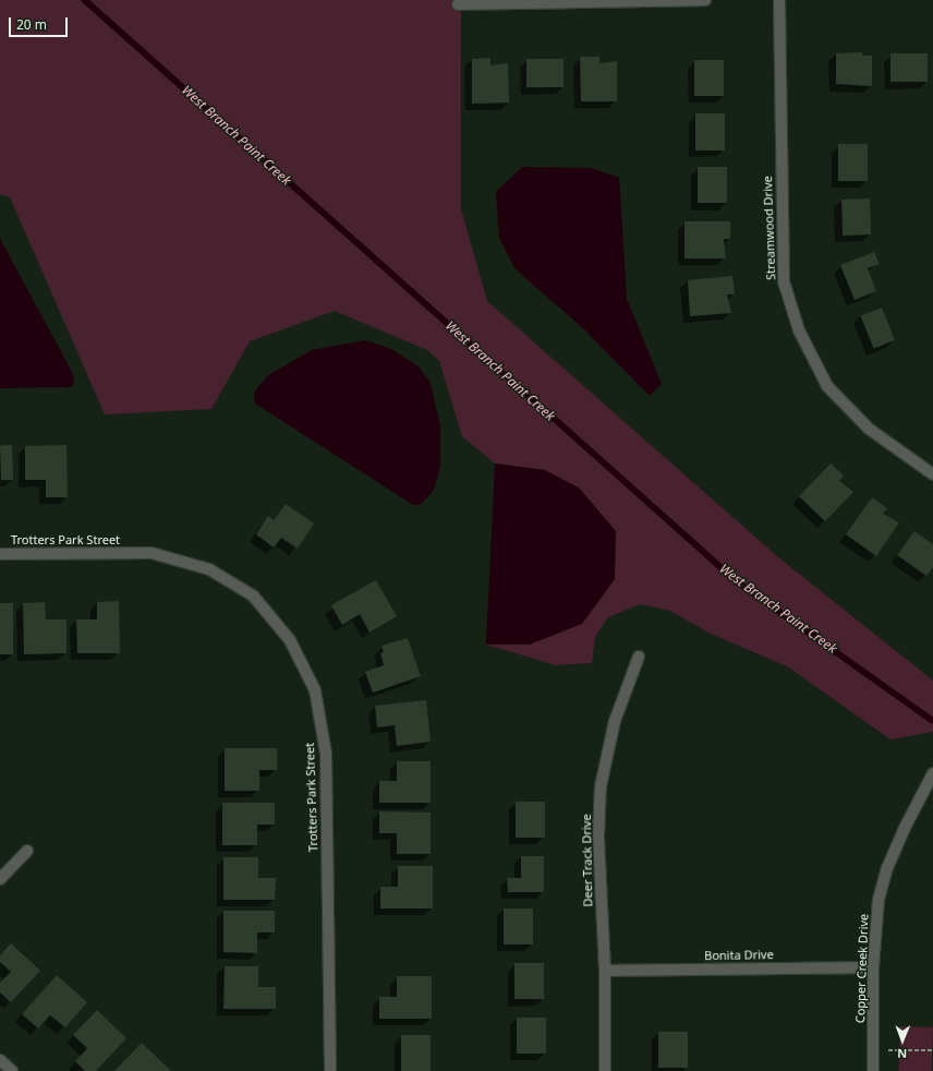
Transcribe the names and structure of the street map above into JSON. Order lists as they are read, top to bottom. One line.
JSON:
{"streets":{"street":["Streamwood Drive","Trotters Park Street","Deer Track Drive","Bonita Drive","Copper Creek Drive"]},"crossings":[["Deer Track Drive","Bonita Drive"],["Bonita Drive","Copper Creek Drive"]],"water":["West Branch Paint Creek"],"scale_bar":"20 m","north":"bottom"}
